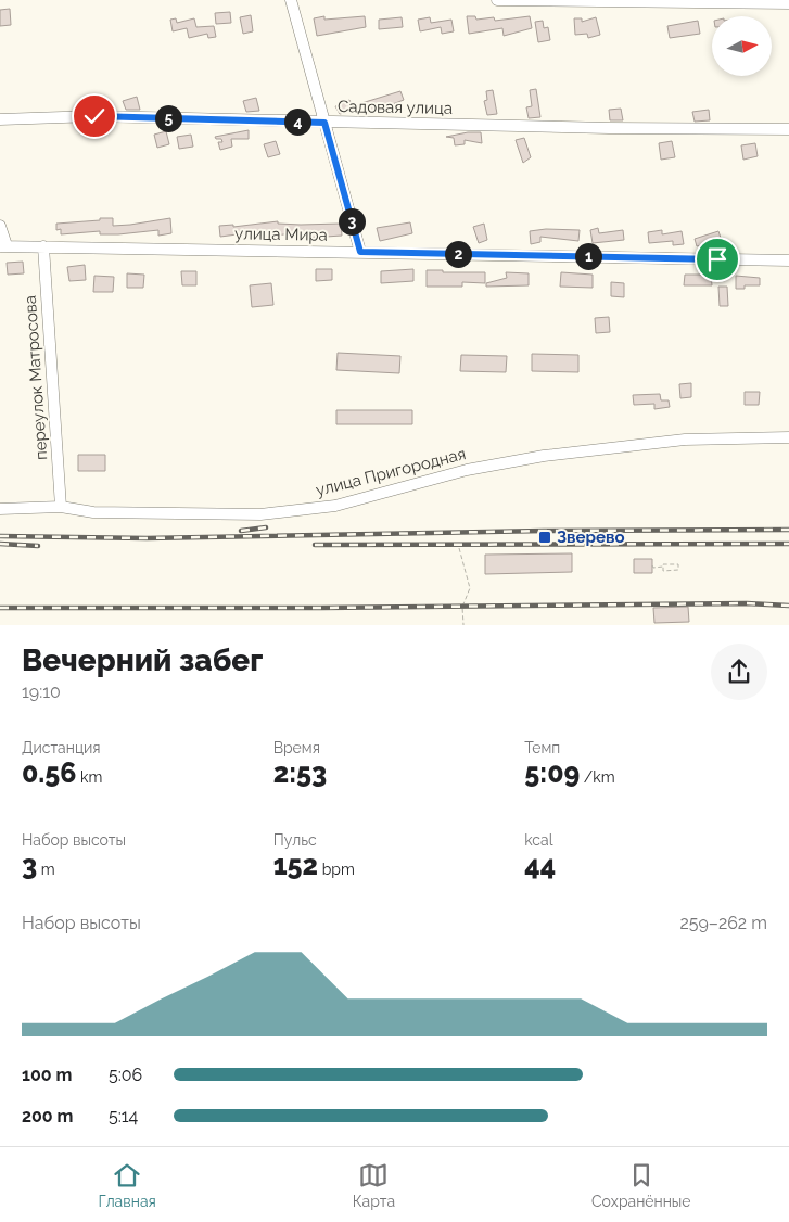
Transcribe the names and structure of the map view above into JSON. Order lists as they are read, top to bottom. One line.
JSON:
{"streets":{"street":["Садовая улица","улица Мира","переулок Матросова","улица Пригородная"]},"crossings":[["улица Мира","переулок Матросова"],["переулок Матросова","улица Пригородная"]],"places":{"transit":["Зверево"]},"north":"right","page":{"pins":["5","4","3","2","1"],"heading":["Вечерний забег","19:10"],"stats":[["Дистанция","0.56 km"],["Время","2:53"],["Темп","5:09 /km"],["Набор высоты","3 m"],["Пульс","152 bpm"],["kcal","44"]],"chart":["Набор высоты","259–262 m"],"list":[{"name":"100 m","note":"5:06"},{"name":"200 m","note":"5:14"}],"tabs":["Главная","Карта","Сохранённые"]}}
